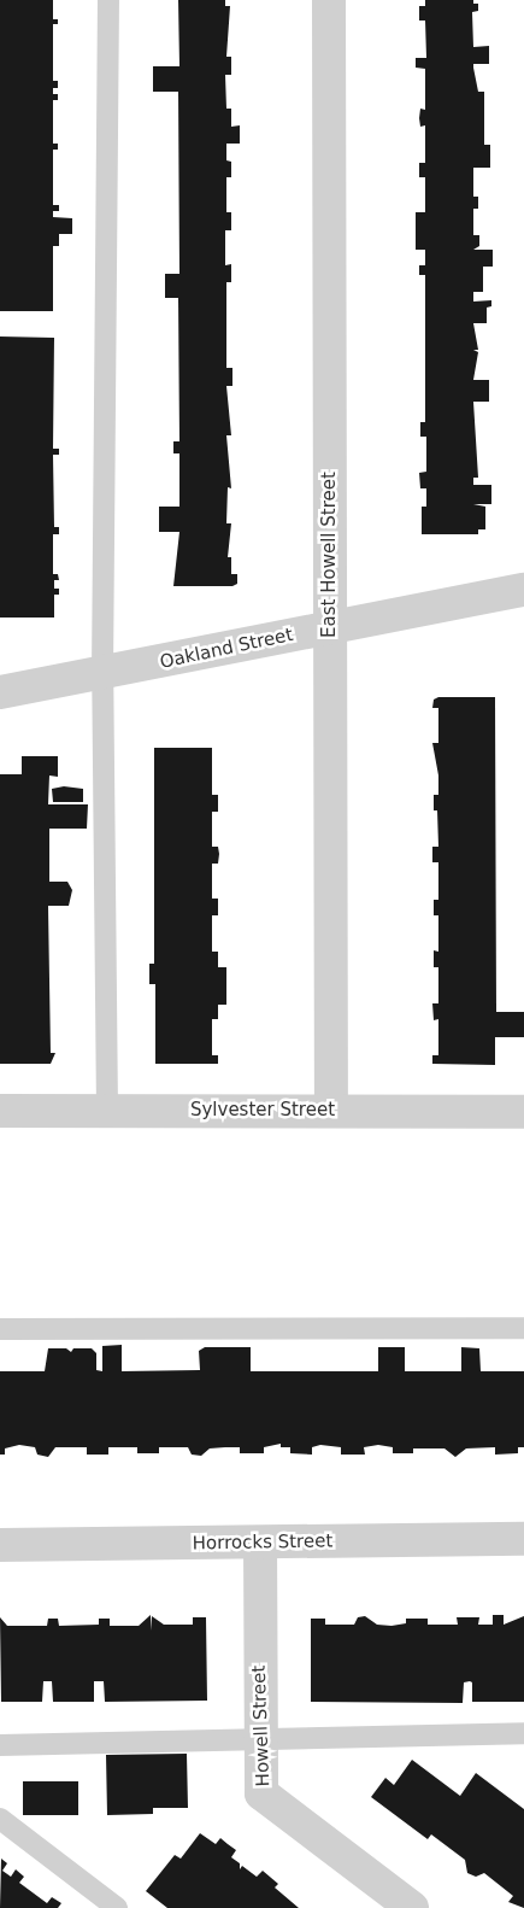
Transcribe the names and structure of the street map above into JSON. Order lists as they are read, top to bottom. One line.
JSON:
{"streets":{"street":["East Howell Street","Oakland Street","Sylvester Street","Horrocks Street","Howell Street"]},"crossings":[["East Howell Street","Oakland Street"],["East Howell Street","Sylvester Street"],["Horrocks Street","Howell Street"]]}
